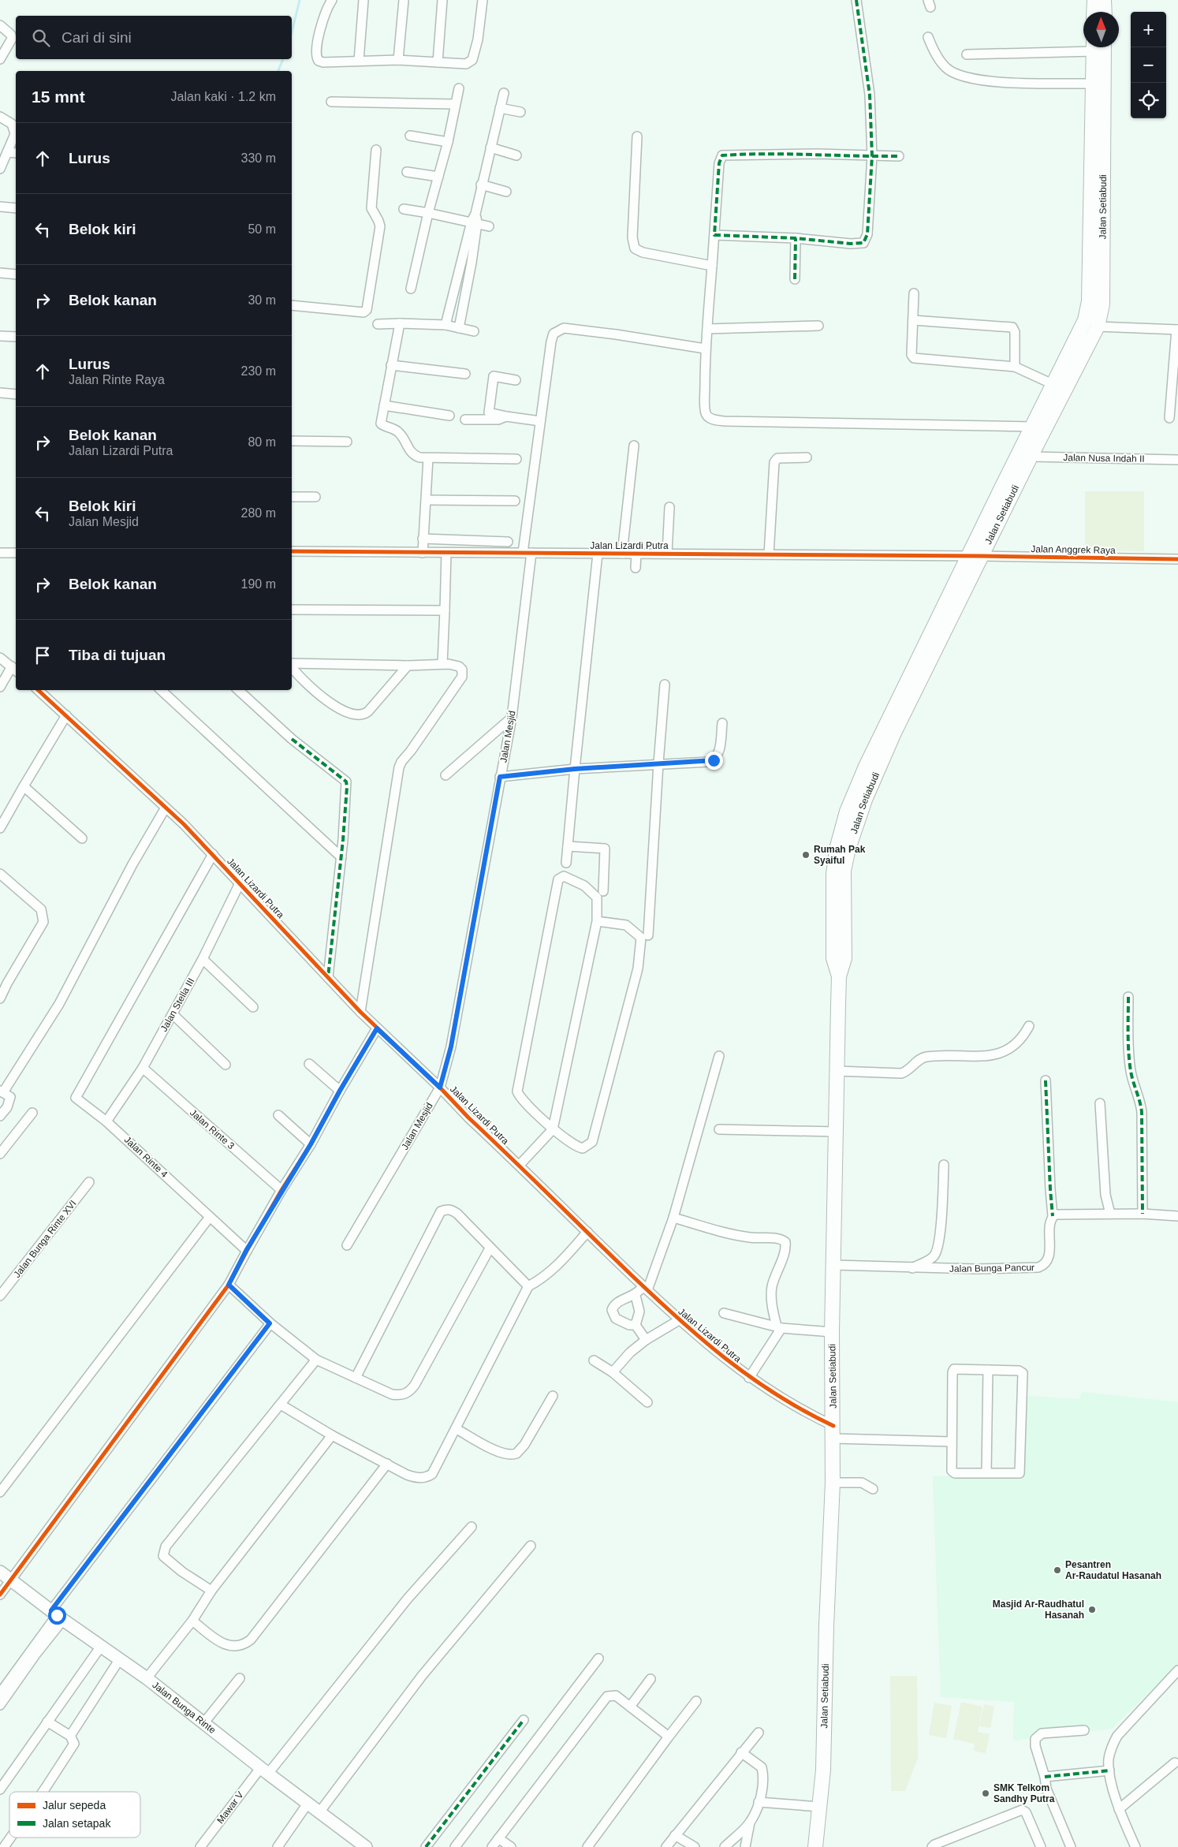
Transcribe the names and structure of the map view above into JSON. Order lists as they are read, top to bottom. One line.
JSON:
{"streets":{"main road":["Jalan Setiabudi"],"street":["Jalan Nusa Indah II","Jalan Lizardi Putra","Jalan Anggrek Raya","Jalan Mesjid","Jalan Stella III","Jalan Rinte 3","Jalan Rinte 4","Jalan Bunga Rinte XVI","Jalan Bunga Pancur","Jalan Bunga Rinte","Mawar V"]},"crossings":[["Jalan Setiabudi","Jalan Nusa Indah II"],["Jalan Setiabudi","Jalan Lizardi Putra"],["Jalan Setiabudi","Jalan Anggrek Raya"],["Jalan Setiabudi","Jalan Bunga Pancur"],["Jalan Lizardi Putra","Jalan Anggrek Raya"],["Jalan Lizardi Putra","Jalan Mesjid"],["Jalan Lizardi Putra","Jalan Stella III"],["Jalan Lizardi Putra","Jalan Rinte 4"],["Jalan Stella III","Jalan Rinte 3"],["Jalan Stella III","Jalan Rinte 4"],["Jalan Bunga Rinte","Mawar V"]],"places":["Rumah Pak Syaiful","Pesantren Ar-Raudatul Hasanah","Masjid Ar-Raudhatul Hasanah","SMK Telkom Sandhy Putra"],"legend":["Jalur sepeda","Jalan setapak"],"north":"top","page":{"map_buttons":["+","−"],"search":"Cari di sini","heading":["15 mnt","Jalan kaki · 1.2 km"],"list":[["Lurus","330 m"],["Belok kiri","50 m"],["Belok kanan","30 m"],["Lurus","Jalan Rinte Raya","230 m"],["Belok kanan","Jalan Lizardi Putra","80 m"],["Belok kiri","Jalan Mesjid","280 m"],["Belok kanan","190 m"],"Tiba di tujuan"]}}
